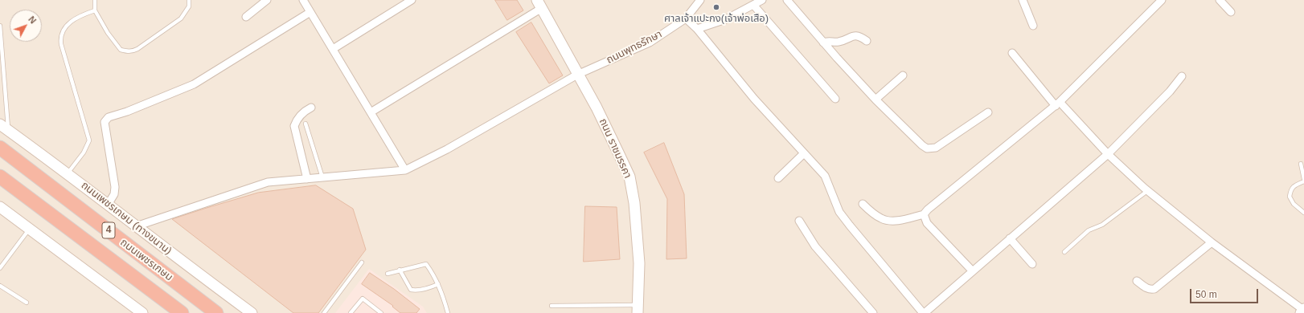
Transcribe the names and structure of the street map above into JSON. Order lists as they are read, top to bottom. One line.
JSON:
{"streets":{"highway":["4","ถนนเพชรเกษม"],"main road":["ถนน ราชมรรคา","ถนนเพชรเกษม (ทางขนาน)"],"street":["ถนนพุทธรักษา"]},"crossings":[["ถนนพุทธรักษา","ถนน ราชมรรคา"]],"places":["ศาลเจ้าแปะกง(เจ้าพ่อเสือ)"],"scale_bar":"50 m","north":"top right"}
